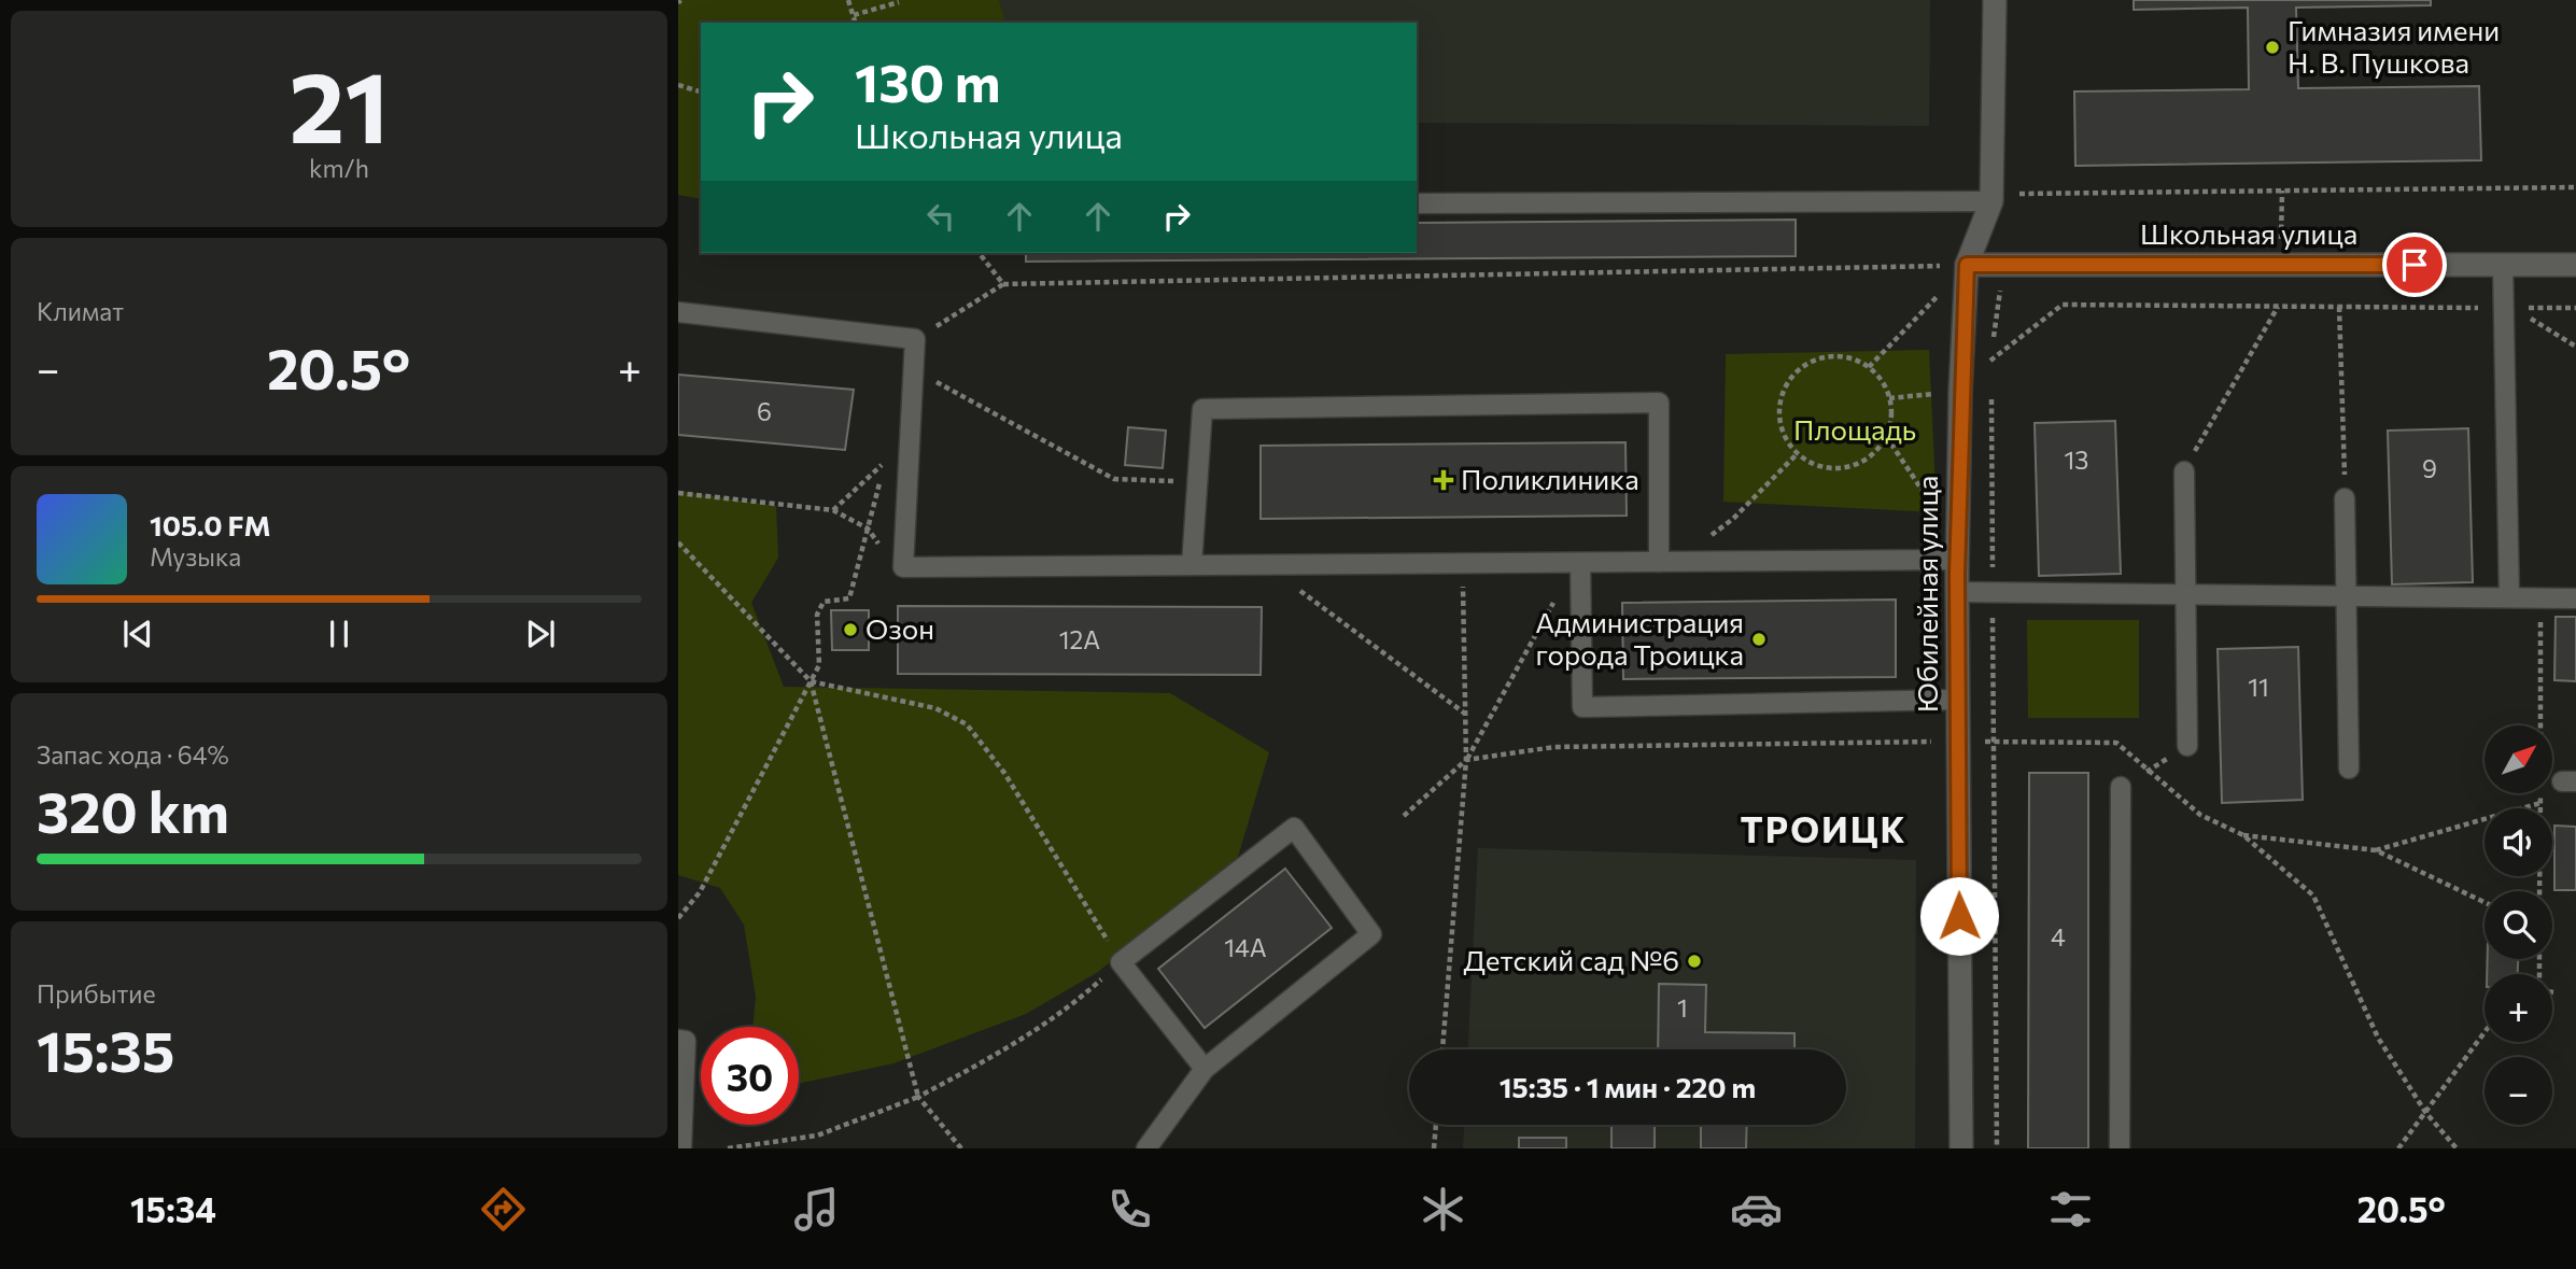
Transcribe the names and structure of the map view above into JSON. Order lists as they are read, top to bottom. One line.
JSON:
{"streets":{"street":["Школьная улица","Юбилейная улица"]},"crossings":[["Школьная улица","Юбилейная улица"]],"districts":["ТРОИЦК"],"parks":["Площадь"],"places":{"other":["Гимназия имени Н. В. Пушкова","Озон","Администрация города Троицка","Детский сад №6"],"health":["Поликлиника"]},"house_numbers":["6","13","9","12А","11","4","14А","1"],"north":"top right","page":{"tile":[["21","km/h"],"Климат",["Запас хода · 64%","320 km"],["Прибытие","15:35"]],"turn":["130 m","Школьная улица"],"heat":["−","20.5°","+"],"song":["105.0 FM","Музыка"],"map_buttons":["+","−"],"limit":"30","trip":"15:35 · 1 мин · 220 m","tabs":["15:34","20.5°"]}}
